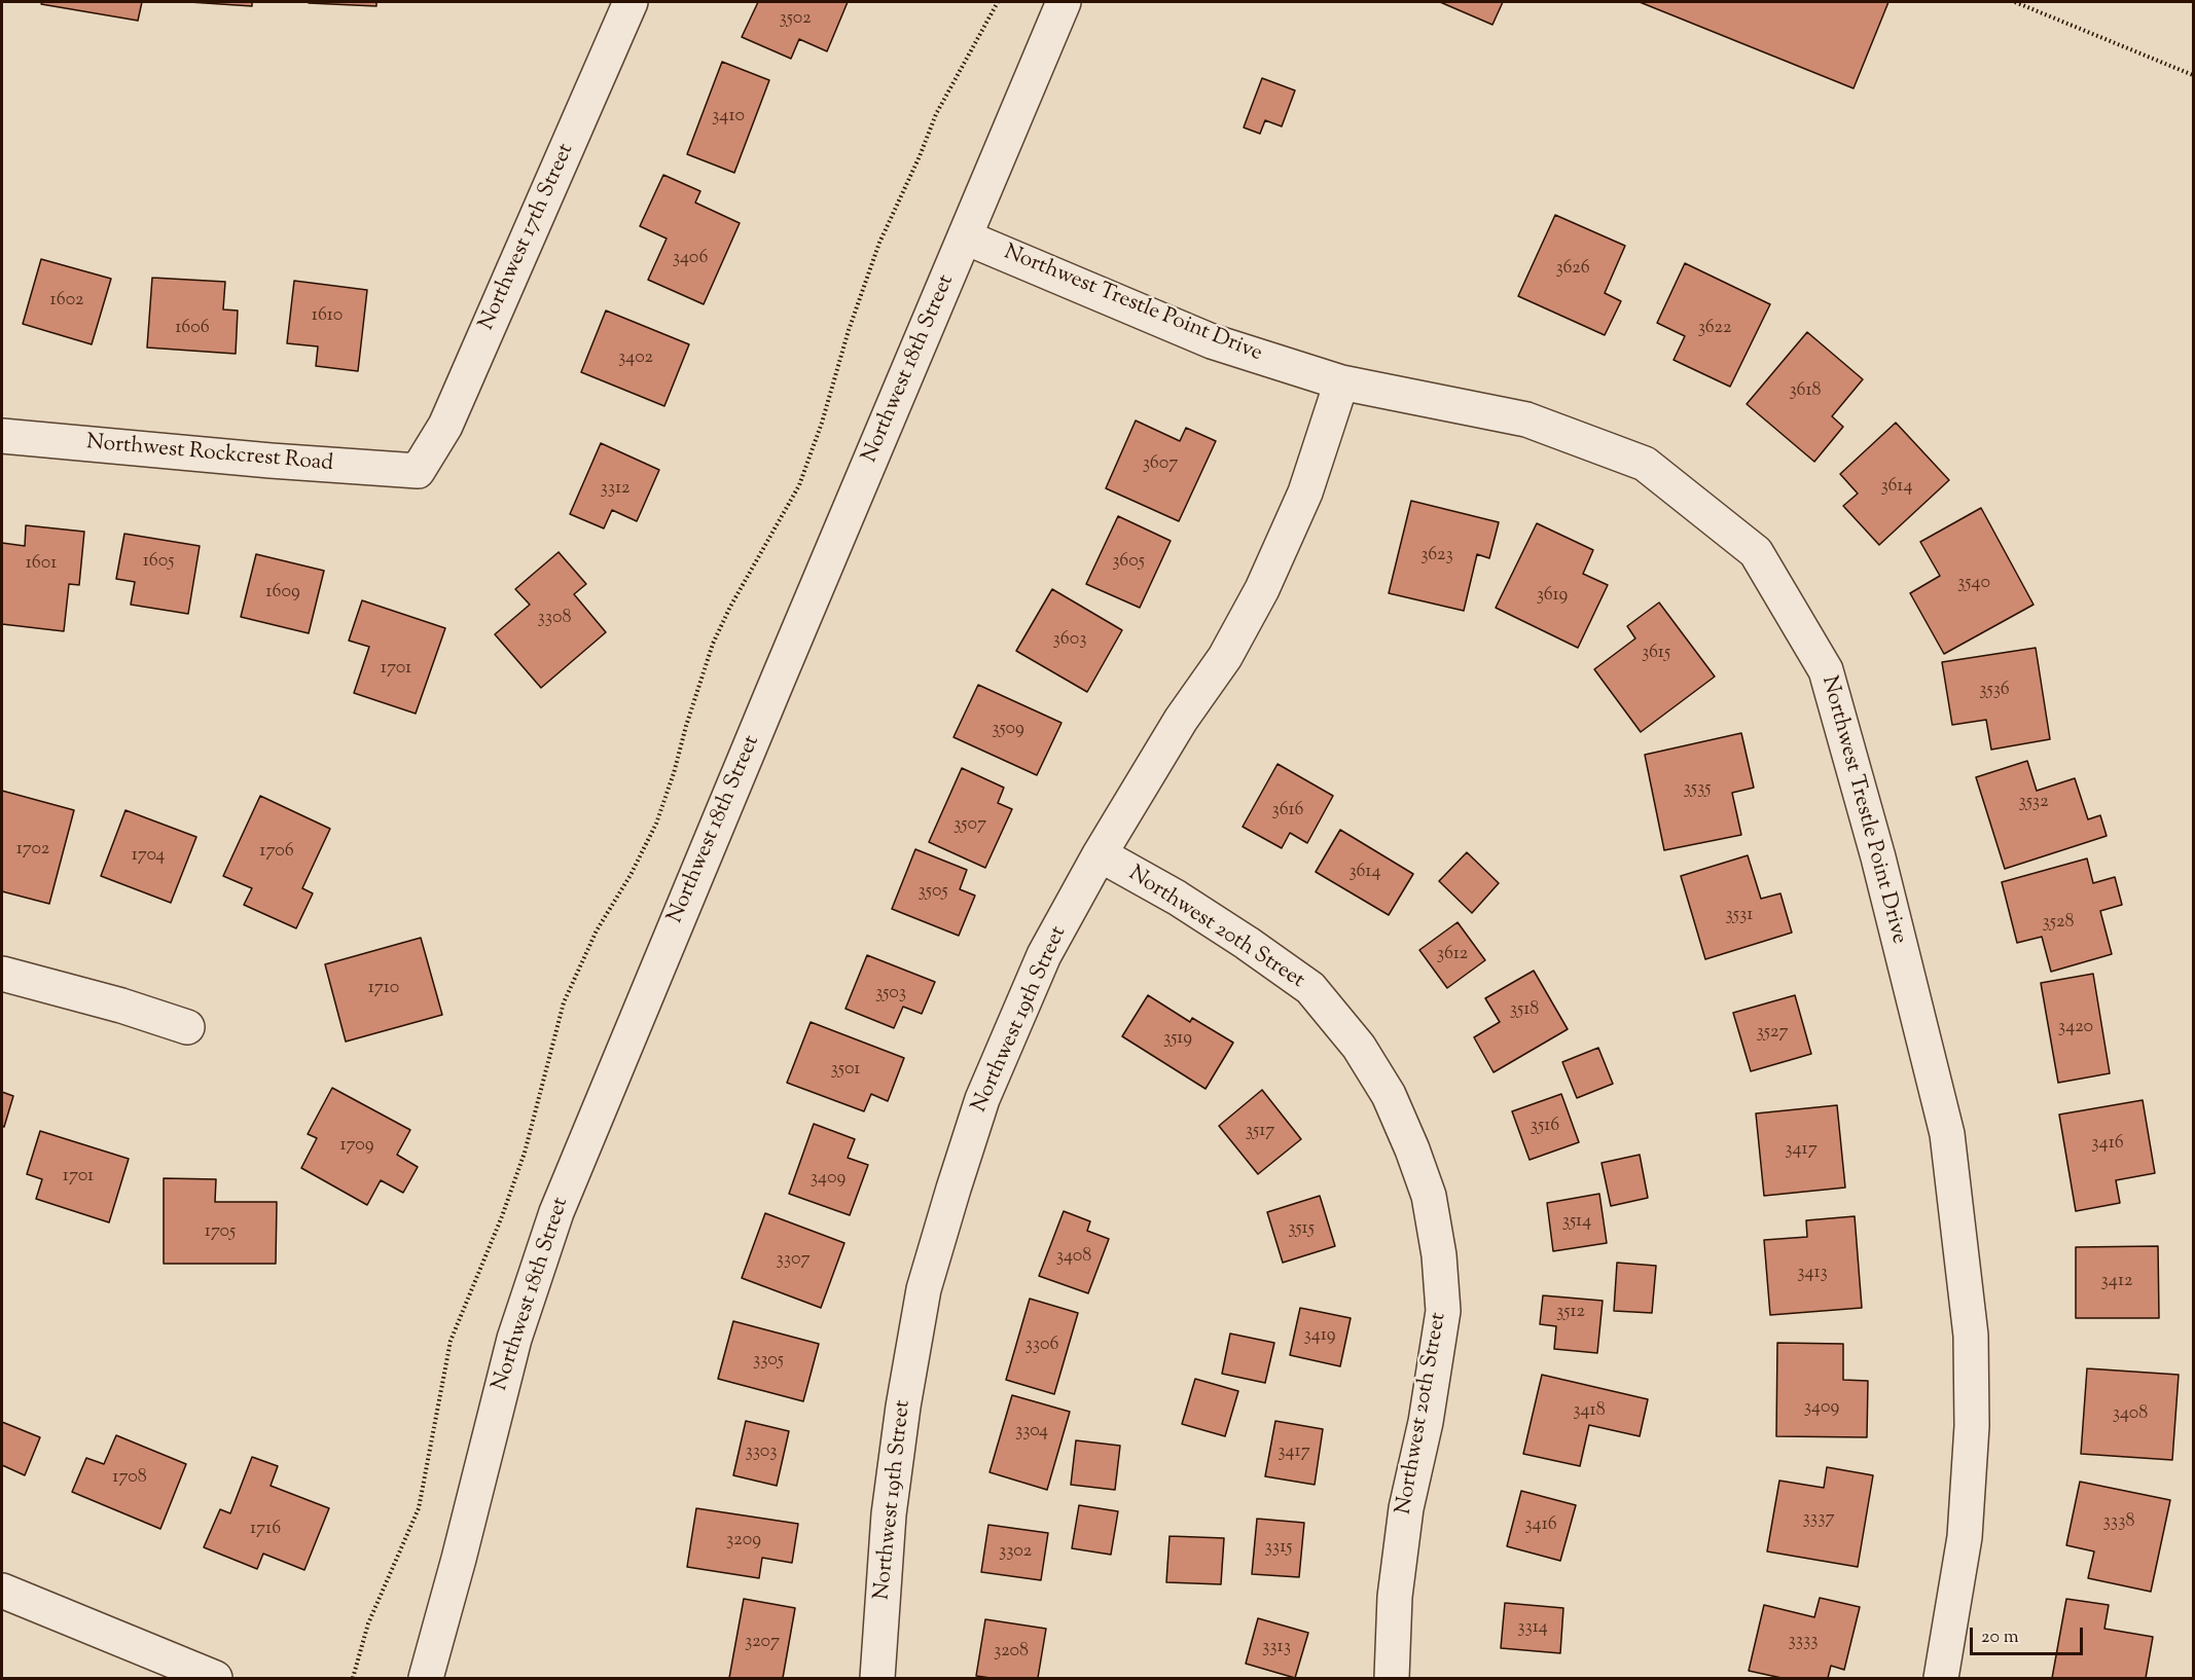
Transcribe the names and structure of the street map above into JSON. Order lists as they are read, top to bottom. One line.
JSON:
{"streets":{"street":["Northwest 17th Street","Northwest Trestle Point Drive","Northwest 18th Street","Northwest Rockcrest Road","Northwest 20th Street","Northwest 19th Street"]},"crossings":[["Northwest 17th Street","Northwest Rockcrest Road"],["Northwest Trestle Point Drive","Northwest 18th Street"],["Northwest Trestle Point Drive","Northwest 19th Street"],["Northwest 20th Street","Northwest 19th Street"]],"house_numbers":["3502","3410","3406","3626","1602","1610","1606","3622","3402","3618","3607","3614","3312","3623","1605","3605","1601","3540","1609","3619","3308","3603","3615","1701","3536","3509","3535","3532","3616","3507","1702","1706","1704","3614","3505","3531","3528","3612","1710","3503","3518","3420","3527","3519","3501","3516","3517","3416","1709","3417","1701","3409","3514","3515","1705","3408","3307","3413","3412","3512","3419","3306","3305","3409","3418","3408","3304","3303","3417","1708","3337","3338","3416","1716","3209","3315","3302","3314","3333","3207","3313","3208"],"scale_bar":"20 m"}
